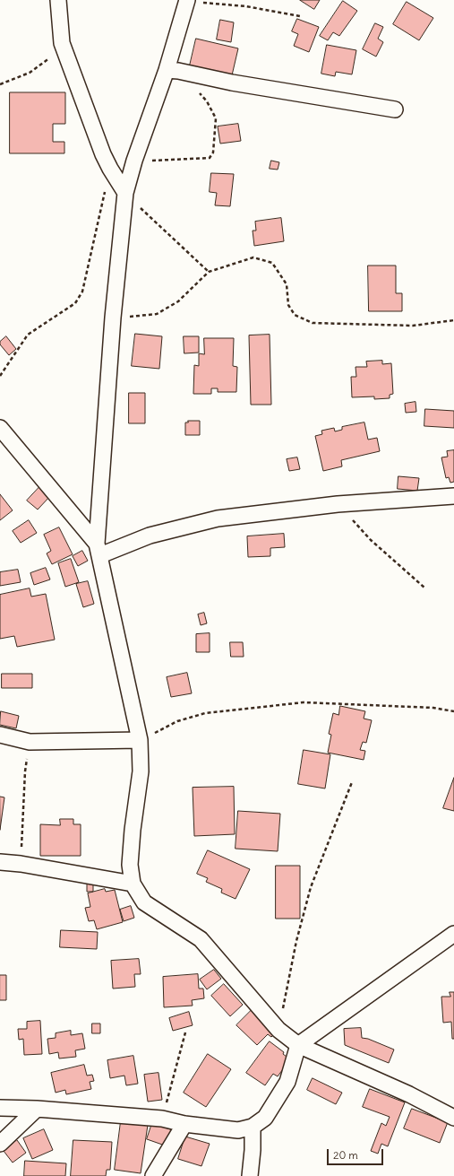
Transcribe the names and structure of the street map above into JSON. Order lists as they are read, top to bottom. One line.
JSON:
{"scale_bar":"20 m"}
